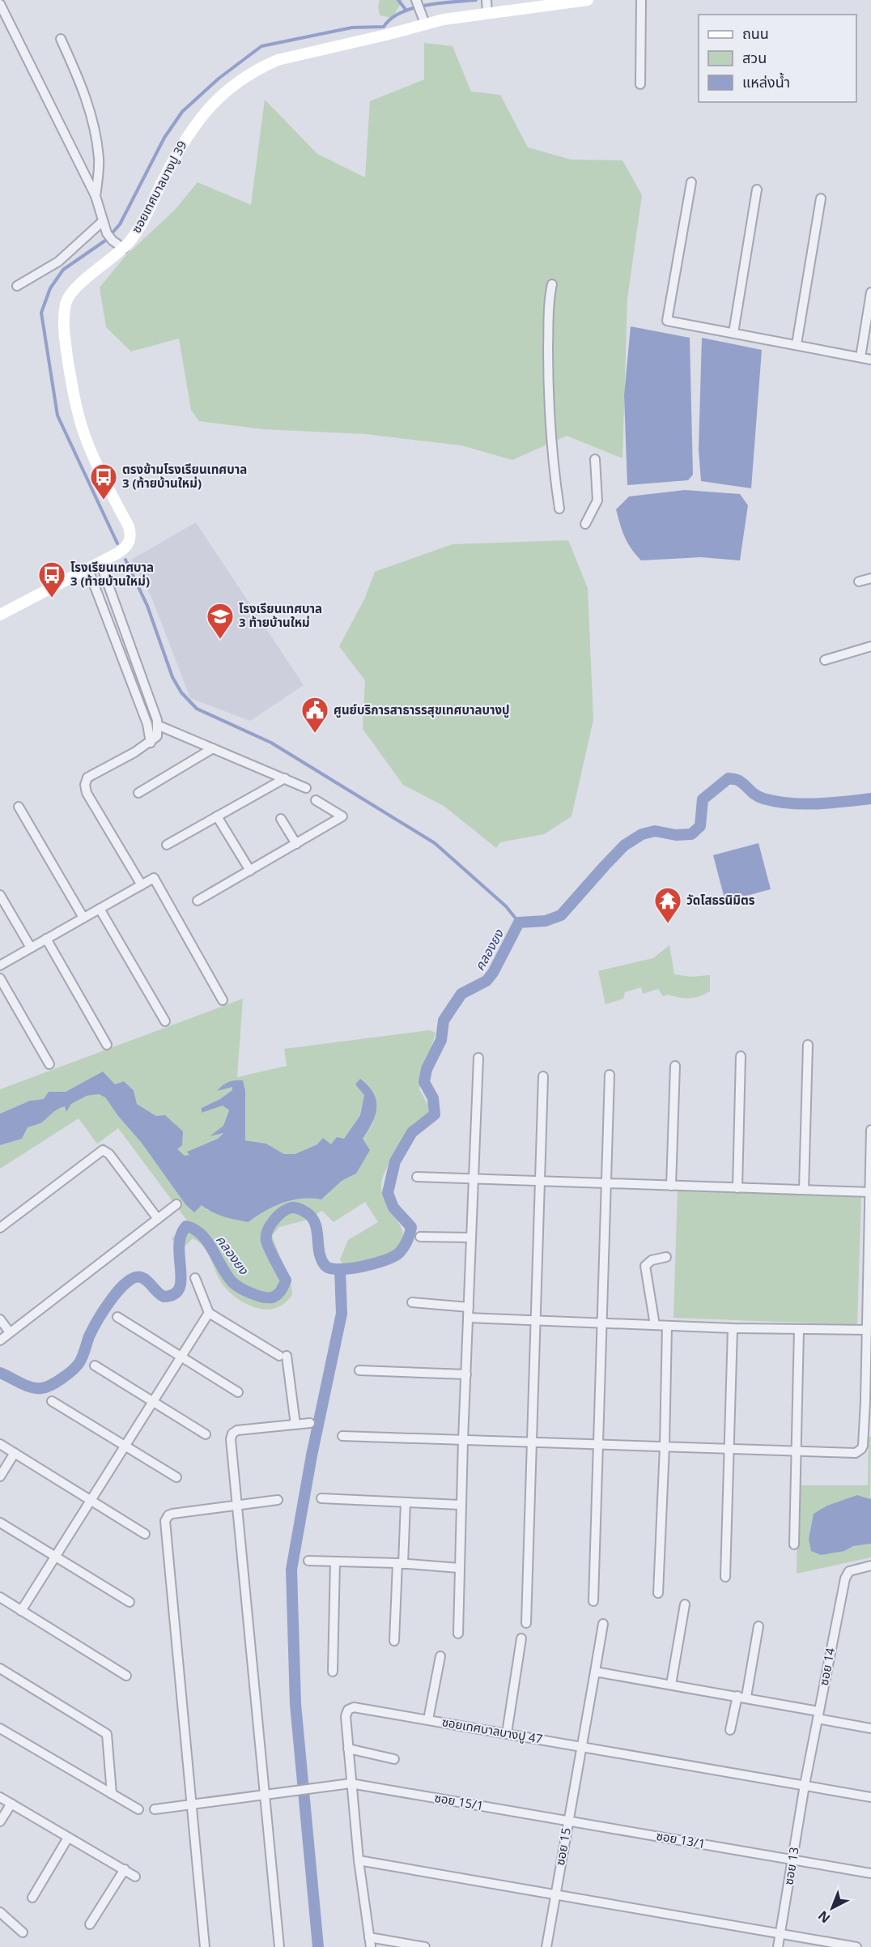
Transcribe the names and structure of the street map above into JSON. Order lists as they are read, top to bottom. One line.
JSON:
{"streets":{"street":["ซอยเทศบาลบางปู 39","ซอย 14","ซอยเทศบาลบางปู 47","ซอย 15/1","ซอย 13/1","ซอย 15","ซอย 13"]},"crossings":[["ซอย 14","ซอยเทศบาลบางปู 47"],["ซอย 14","ซอย 13"],["ซอยเทศบาลบางปู 47","ซอย 15/1"],["ซอยเทศบาลบางปู 47","ซอย 15"],["ซอยเทศบาลบางปู 47","ซอย 13"],["ซอย 15/1","ซอย 13/1"],["ซอย 15/1","ซอย 15"],["ซอย 13/1","ซอย 15"],["ซอย 13/1","ซอย 13"]],"water":["คลองยง"],"places":{"bus stop":["ตรงข้ามโรงเรียนเทศบาล 3 (ท้ายบ้านใหม่)","โรงเรียนเทศบาล 3 (ท้ายบ้านใหม่)"],"school or university":["โรงเรียนเทศบาล 3 ท้ายบ้านใหม่"],"public building":["ศูนย์บริการสาธารรสุขเทศบาลบางปู"],"temple":["วัดโสธรนิมิตร"]},"legend":["ถนน","สวน","แหล่งน้ำ"],"north":"bottom left"}
